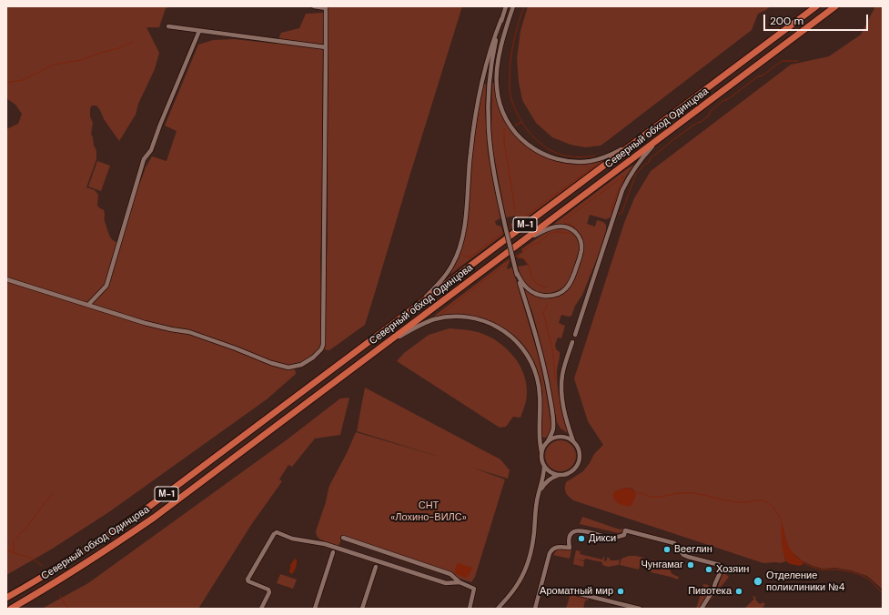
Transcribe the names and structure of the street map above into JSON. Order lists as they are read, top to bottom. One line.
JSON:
{"streets":{"highway":["Северный обход Одинцова","М-1"]},"parks":["СНТ «Лохино-ВИЛС»"],"places":["Дикси","Beerлин","Чунгамаг","Хозяин","Отделение поликлиники №4","Ароматный мир","Пивотека"],"scale_bar":"200 m"}
